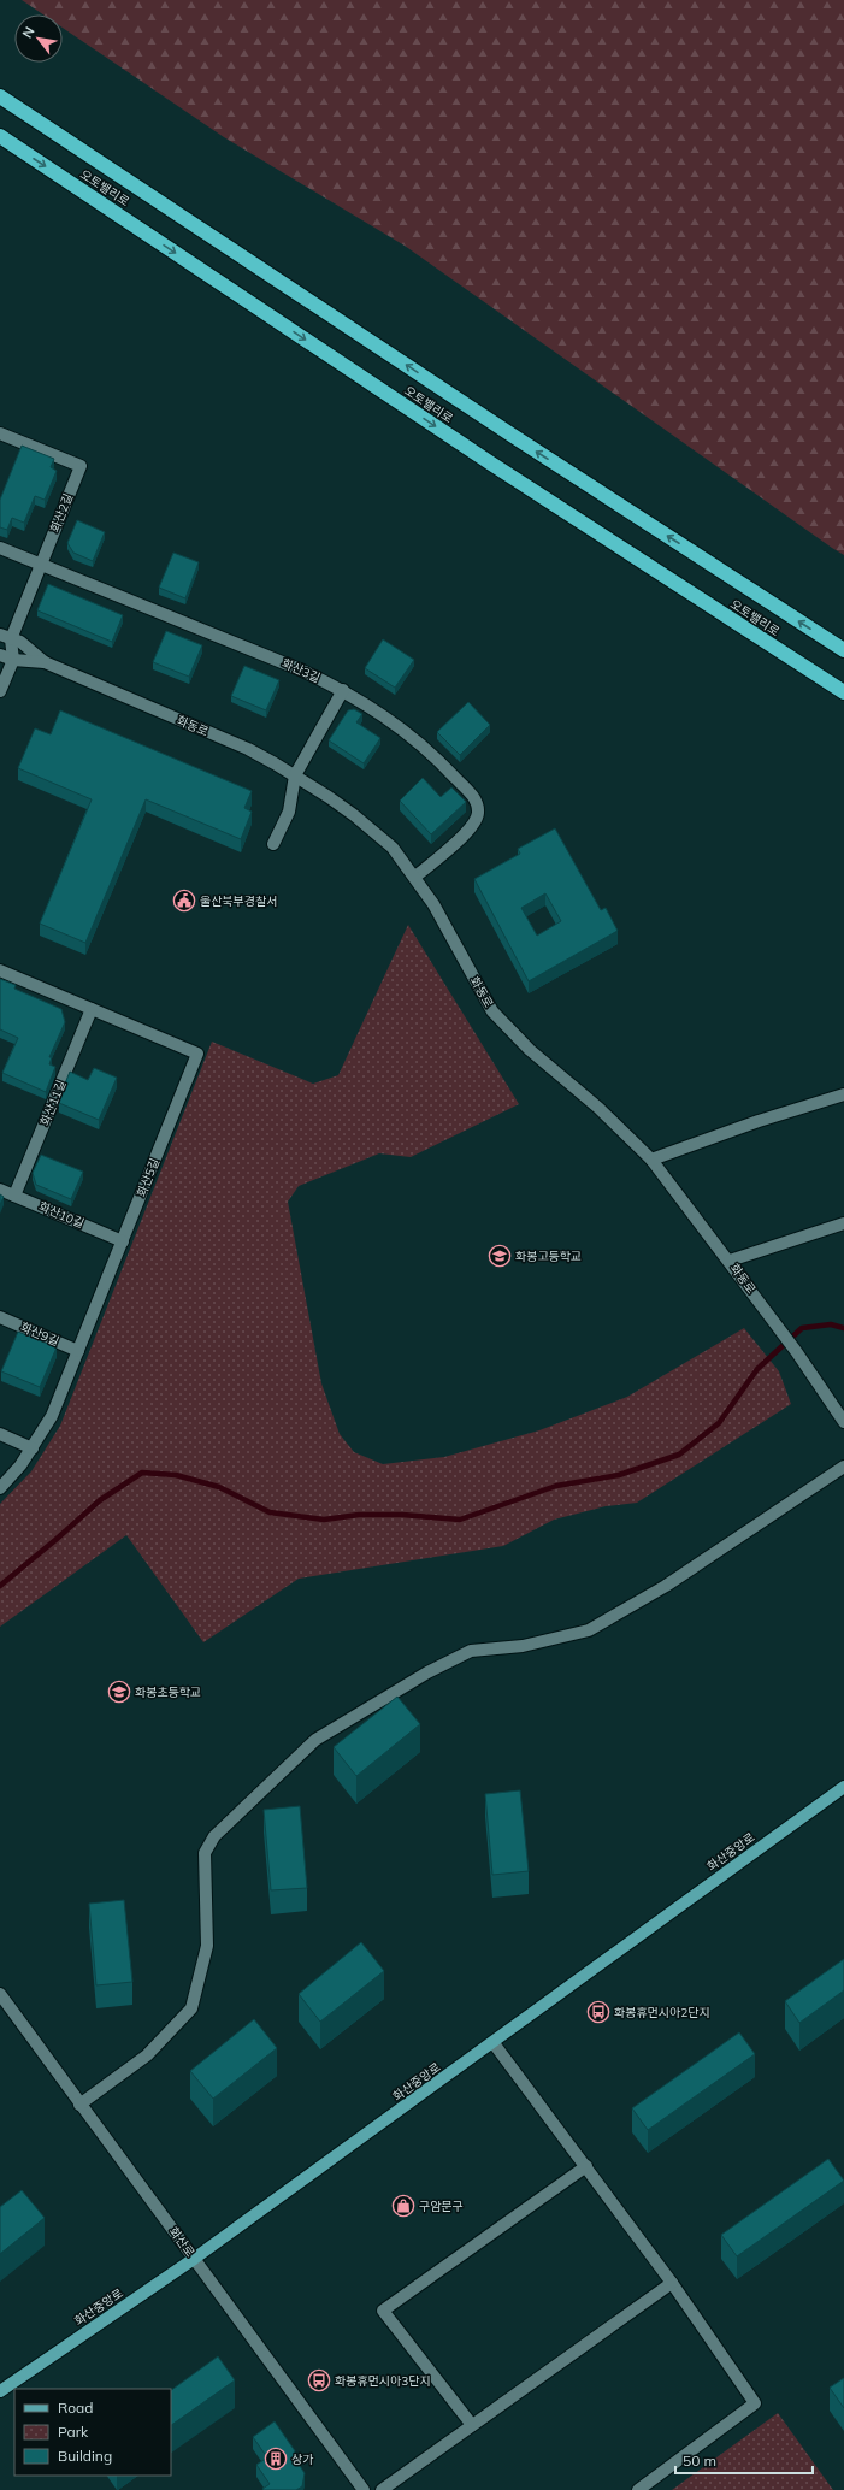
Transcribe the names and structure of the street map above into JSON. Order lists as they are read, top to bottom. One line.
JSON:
{"streets":{"highway":["오토밸리로"],"main road":["화산중앙로"],"street":["화산2길","화산3길","화동로","화산11길","화산5길","화산10길","화산9길","화산로"]},"crossings":[["화산2길","화산3길"],["화산2길","화동로"],["화산3길","화동로"],["화산11길","화산5길"],["화산11길","화산10길"],["화산5길","화산10길"],["화산5길","화산9길"],["화산중앙로","화산로"]],"places":{"public building":["울산북부경찰서"],"school or university":["화봉고등학교","화봉초등학교"],"bus stop":["화봉휴먼시아2단지","화봉휴먼시아3단지"],"shop":["구암문구"],"building":["상가"]},"legend":["Road","Park","Building"],"scale_bar":"50 m","north":"top left"}
